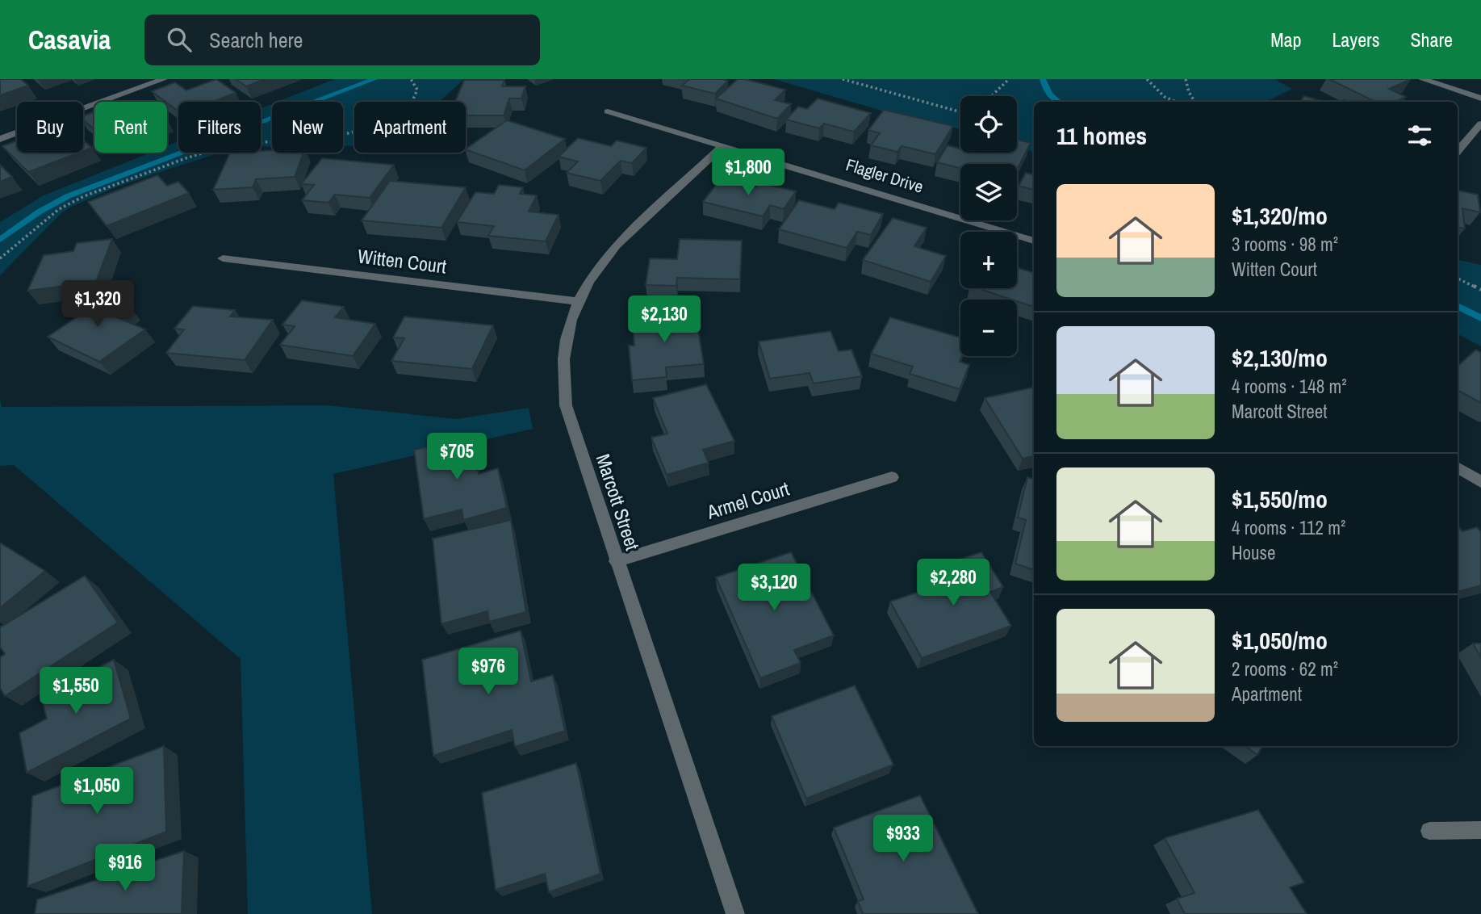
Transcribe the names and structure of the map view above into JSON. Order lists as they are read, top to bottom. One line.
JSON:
{"streets":{"street":["Flagler Drive","Witten Court","Armel Court","Marcott Street"]},"crossings":[["Flagler Drive","Marcott Street"],["Witten Court","Marcott Street"],["Armel Court","Marcott Street"]],"page":{"header":"Casavia","search":"Search here","nav":["Map","Layers","Share"],"map_buttons":["+","−"],"chip":["Buy","Rent","Filters","New","Apartment"],"heading":"11 homes","price":["$1,800","$1,320","$2,130","$705","$2,280","$3,120","$976","$1,550","$1,050","$933","$916"],"list":[{"name":"$1,320/mo","note":"3 rooms · 98 m² · Witten Court"},{"name":"$2,130/mo","note":"4 rooms · 148 m² · Marcott Street"},{"name":"$1,550/mo","note":"4 rooms · 112 m² · House"},{"name":"$1,050/mo","note":"2 rooms · 62 m² · Apartment"}]}}
